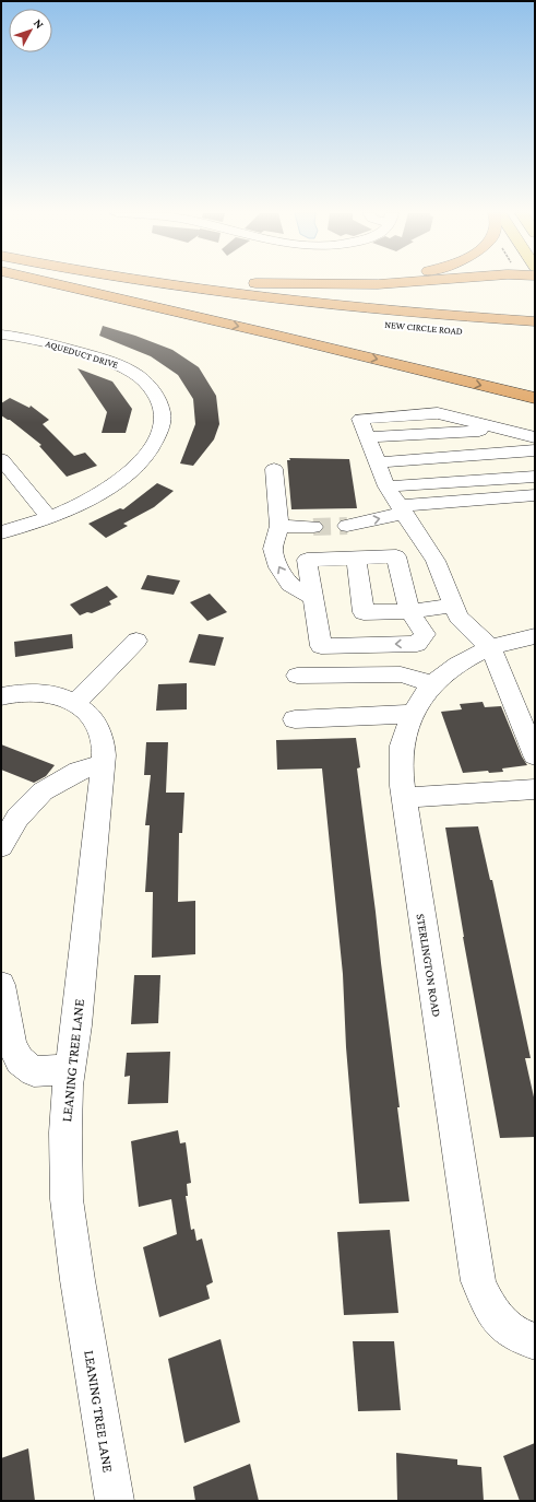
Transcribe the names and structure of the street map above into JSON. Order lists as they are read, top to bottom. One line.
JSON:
{"streets":{"highway":["NEW CIRCLE ROAD"],"street":["AQUEDUCT DRIVE","STERLINGTON ROAD","LEANING TREE LANE"]},"north":"top right"}
